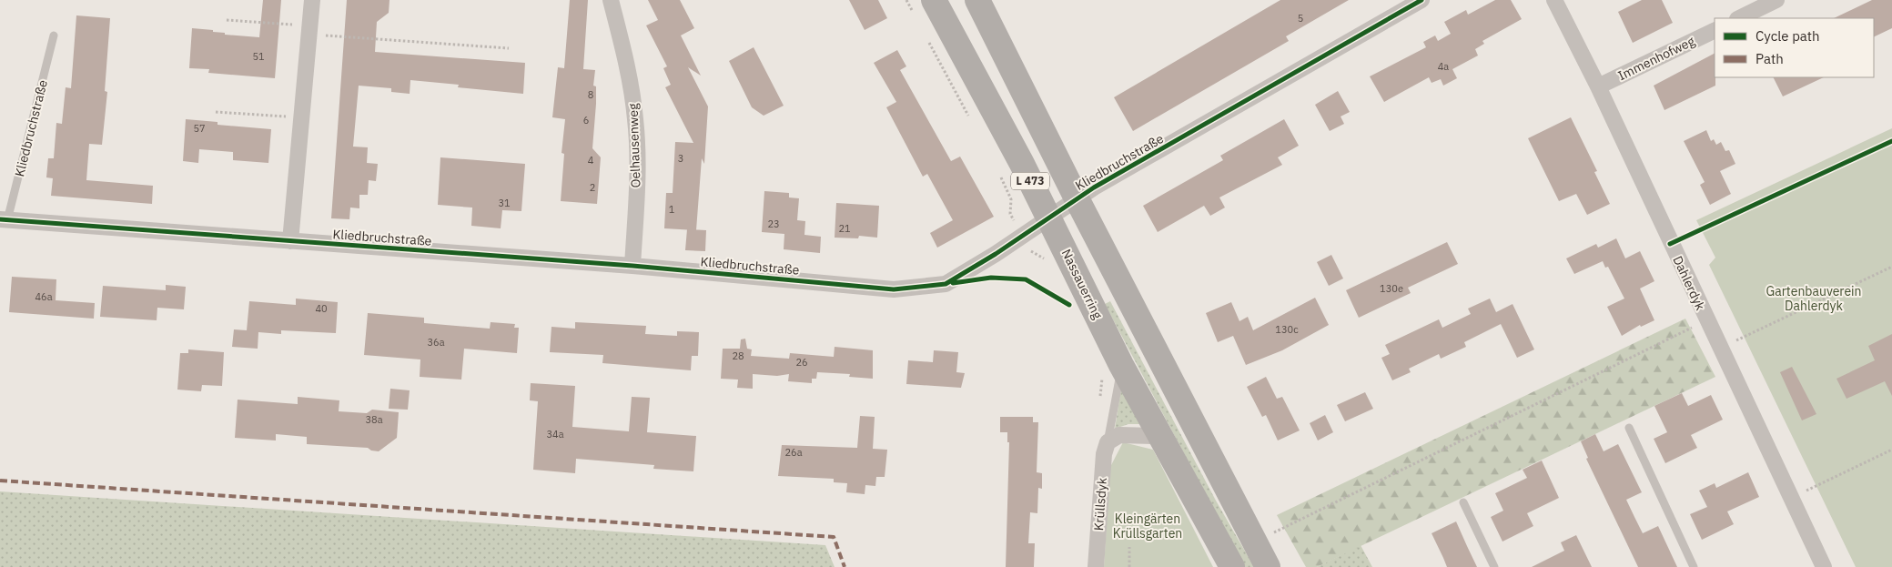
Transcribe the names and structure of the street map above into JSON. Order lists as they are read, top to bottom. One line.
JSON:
{"streets":{"main road":["L 473","Nassauerring"],"street":["Immenhofweg","Kliedbruchstraße","Oelhausenweg","Dahlerdyk","Krüllsdyk"]},"crossings":[["Immenhofweg","Dahlerdyk"],["Kliedbruchstraße","Oelhausenweg"],["Kliedbruchstraße","L 473"],["Kliedbruchstraße","Nassauerring"],["Nassauerring","Krüllsdyk"]],"parks":["Gartenbauverein Dahlerdyk","Kleingärten Krüllsgarten"],"house_numbers":["5","51","4a","8","6","57","3","4","2","31","1","23","21","130e","46a","40","130c","36a","28","26","38a","34a","26a"],"legend":["Cycle path","Path"]}
